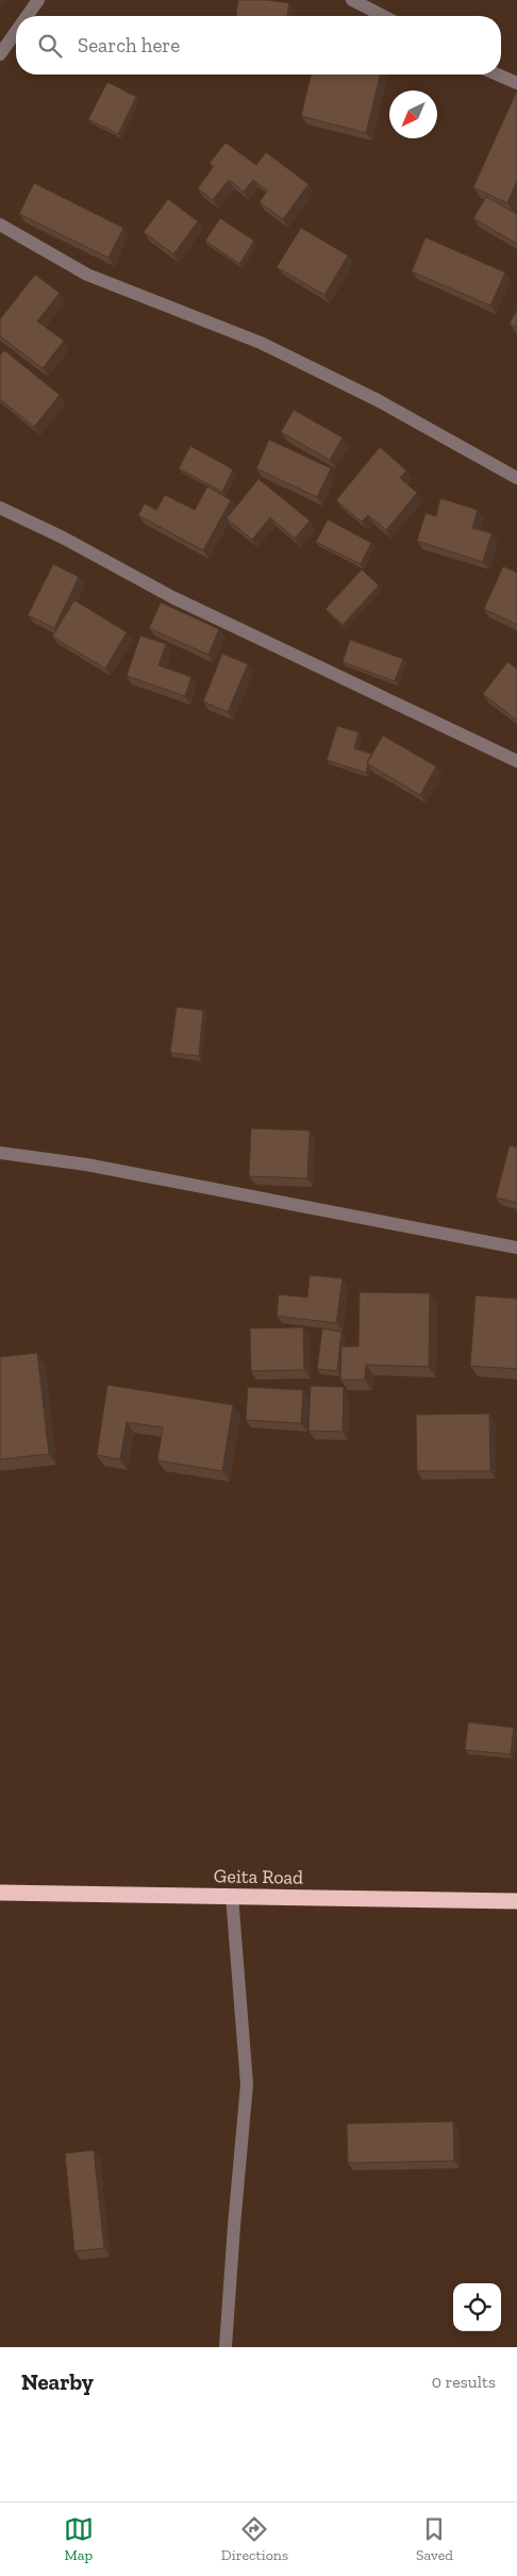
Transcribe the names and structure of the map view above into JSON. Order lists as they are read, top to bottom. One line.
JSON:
{"streets":{"highway":["Geita Road"]},"north":"bottom left","page":{"search":"Search here","heading":["Nearby","0 results"],"nav":["Map","Directions","Saved"]}}
